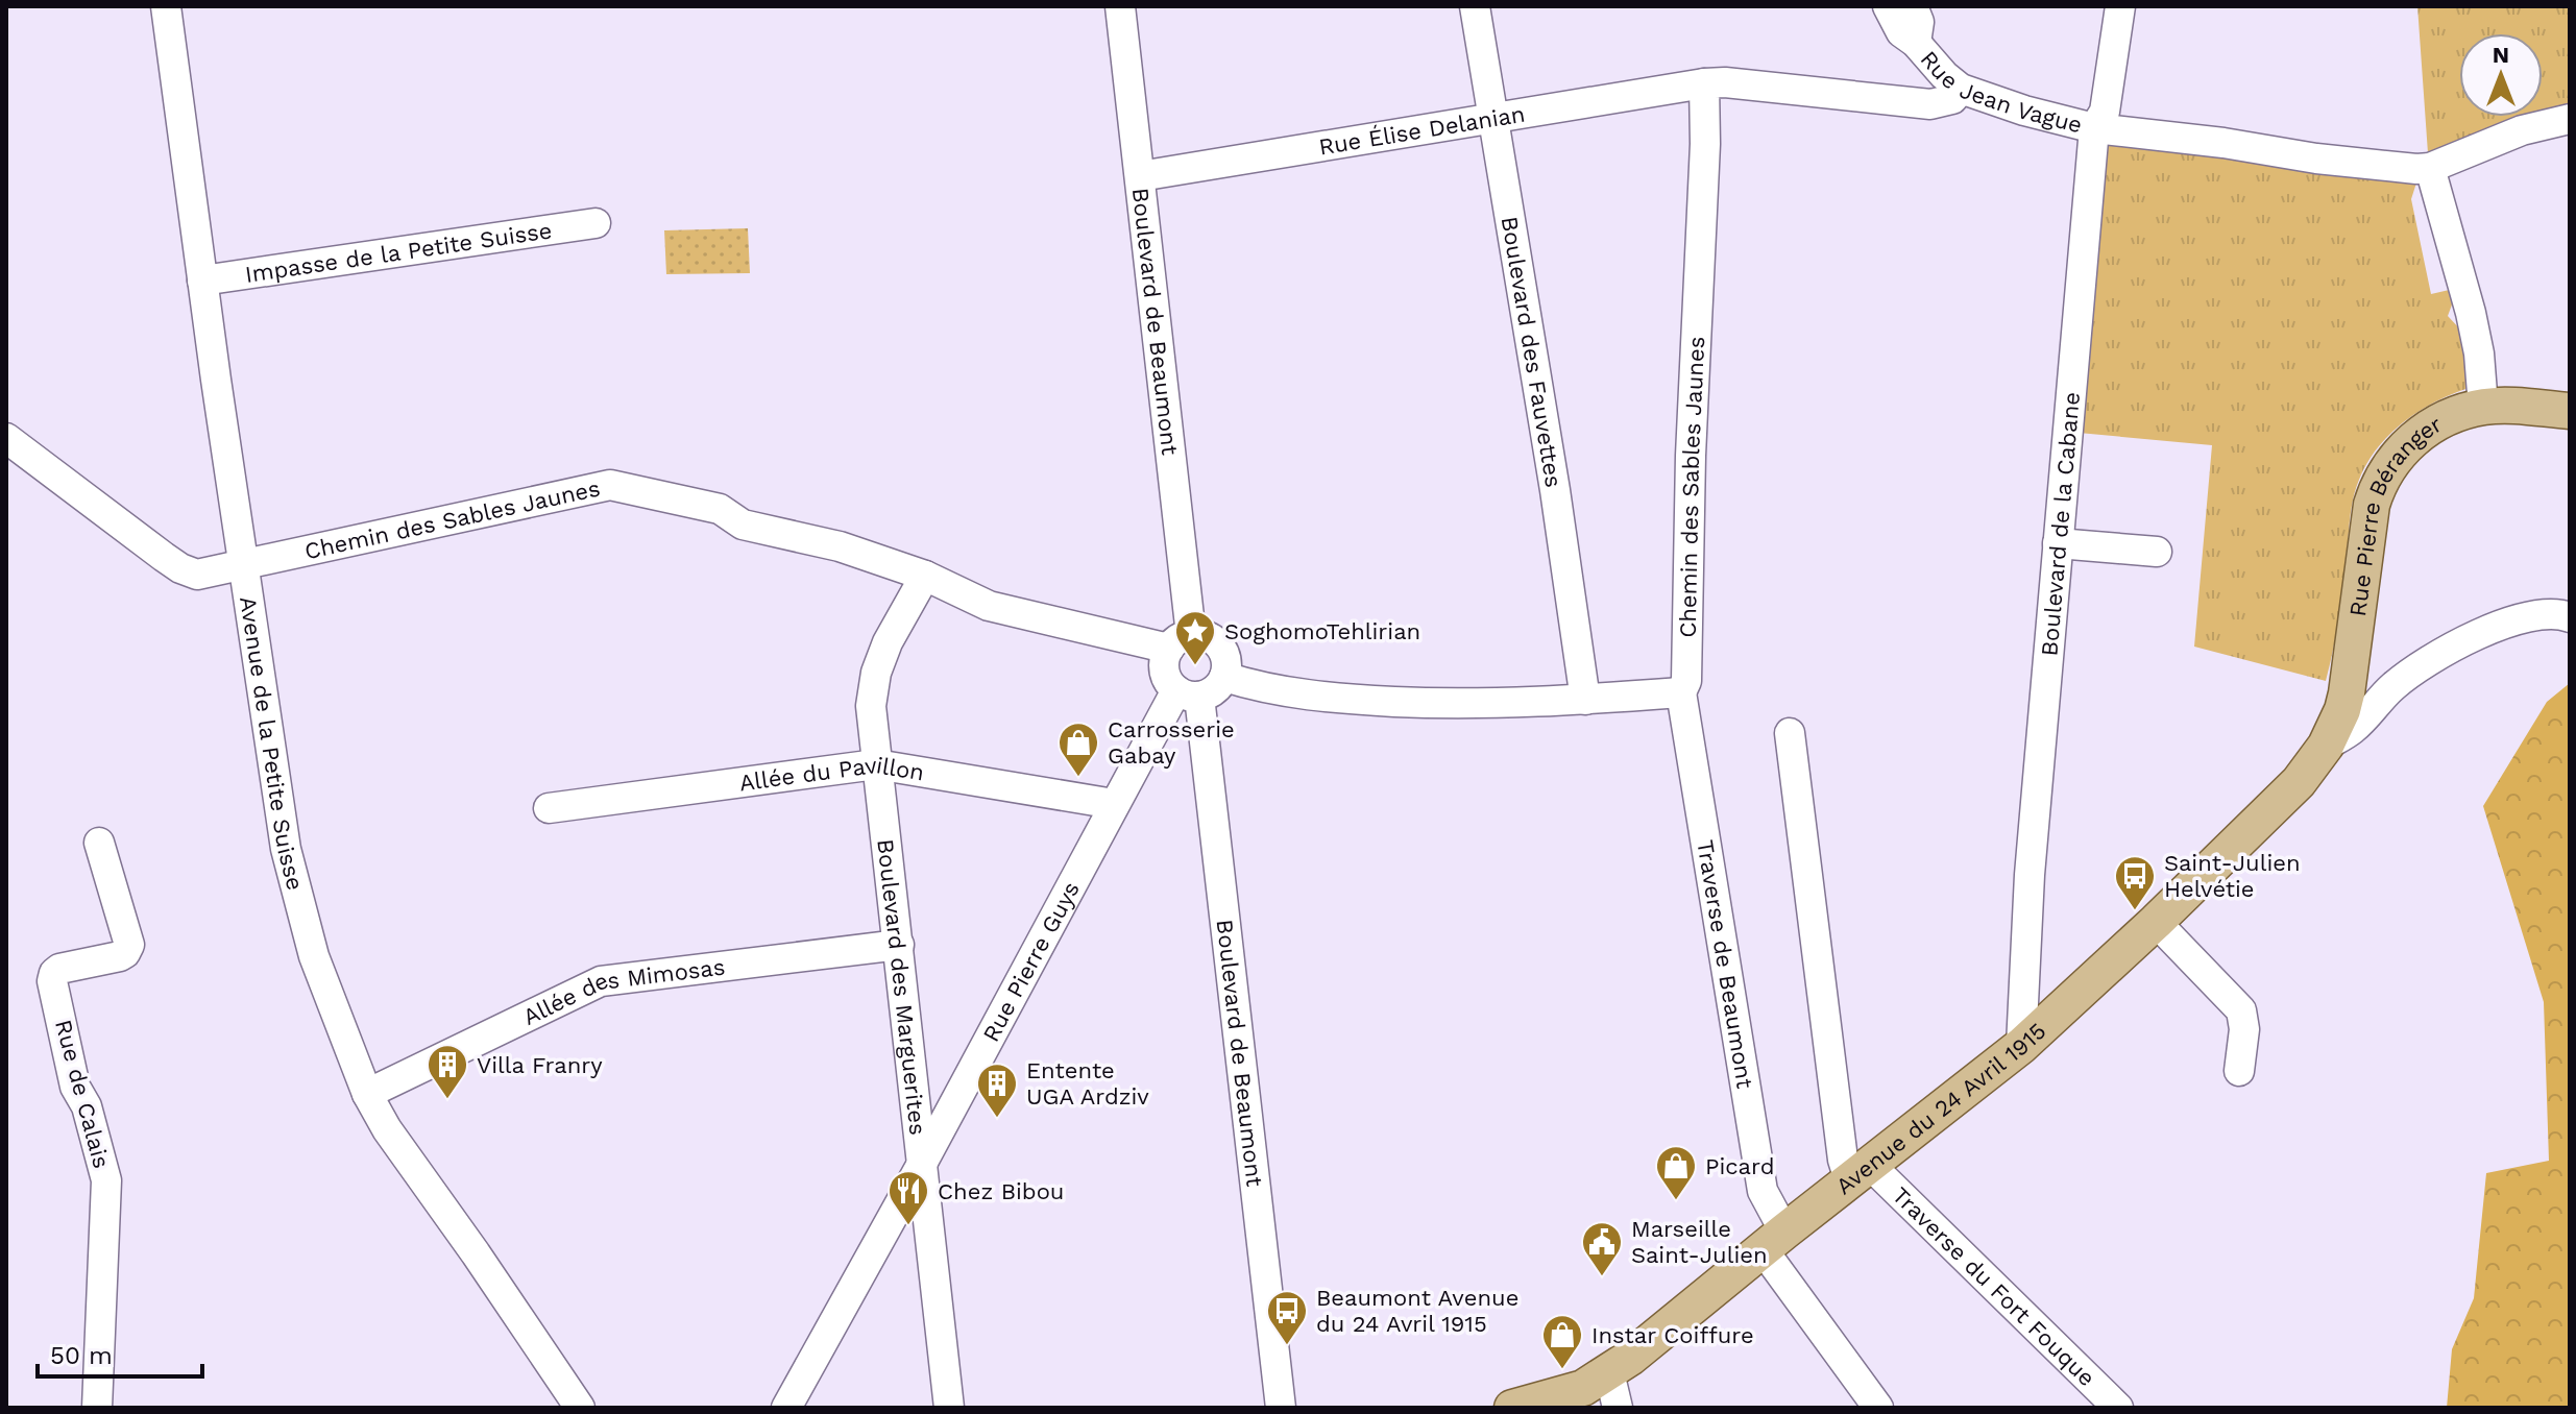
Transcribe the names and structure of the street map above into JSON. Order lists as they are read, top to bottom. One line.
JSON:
{"streets":{"main road":["Rue Pierre Béranger","Avenue du 24 Avril 1915"],"street":["Rue Jean Vague","Rue Élise Delanian","Impasse de la Petite Suisse","Boulevard de Beaumont","Boulevard des Fauvettes","Chemin des Sables Jaunes","Boulevard de la Cabane","Avenue de la Petite Suisse","Allée du Pavillon","Rue Pierre Guys","Traverse de Beaumont","Boulevard des Marguerites","Allée des Mimosas","Rue de Calais","Traverse du Fort Fouque"]},"crossings":[["Rue Jean Vague","Boulevard de la Cabane"],["Rue Élise Delanian","Boulevard de Beaumont"],["Rue Élise Delanian","Boulevard des Fauvettes"],["Rue Élise Delanian","Chemin des Sables Jaunes"],["Impasse de la Petite Suisse","Avenue de la Petite Suisse"],["Boulevard de Beaumont","Chemin des Sables Jaunes"],["Boulevard de Beaumont","Rue Pierre Guys"],["Chemin des Sables Jaunes","Avenue de la Petite Suisse"],["Chemin des Sables Jaunes","Rue Pierre Guys"],["Chemin des Sables Jaunes","Traverse de Beaumont"],["Chemin des Sables Jaunes","Boulevard des Marguerites"],["Rue Pierre Béranger","Avenue du 24 Avril 1915"],["Boulevard de la Cabane","Avenue du 24 Avril 1915"],["Avenue de la Petite Suisse","Allée des Mimosas"],["Allée du Pavillon","Rue Pierre Guys"],["Allée du Pavillon","Boulevard des Marguerites"],["Rue Pierre Guys","Boulevard des Marguerites"],["Traverse de Beaumont","Avenue du 24 Avril 1915"],["Boulevard des Marguerites","Allée des Mimosas"],["Avenue du 24 Avril 1915","Traverse du Fort Fouque"]],"places":{"place":["SoghomoTehlirian"],"shop":["Carrosserie Gabay","Picard","Instar Coiffure"],"bus stop":["Saint-Julien Helvétie","Beaumont Avenue du 24 Avril 1915"],"building":["Villa Franry","Entente UGA Ardziv"],"restaurant":["Chez Bibou"],"public building":["Marseille Saint-Julien"]},"scale_bar":"50 m","north":"top"}
